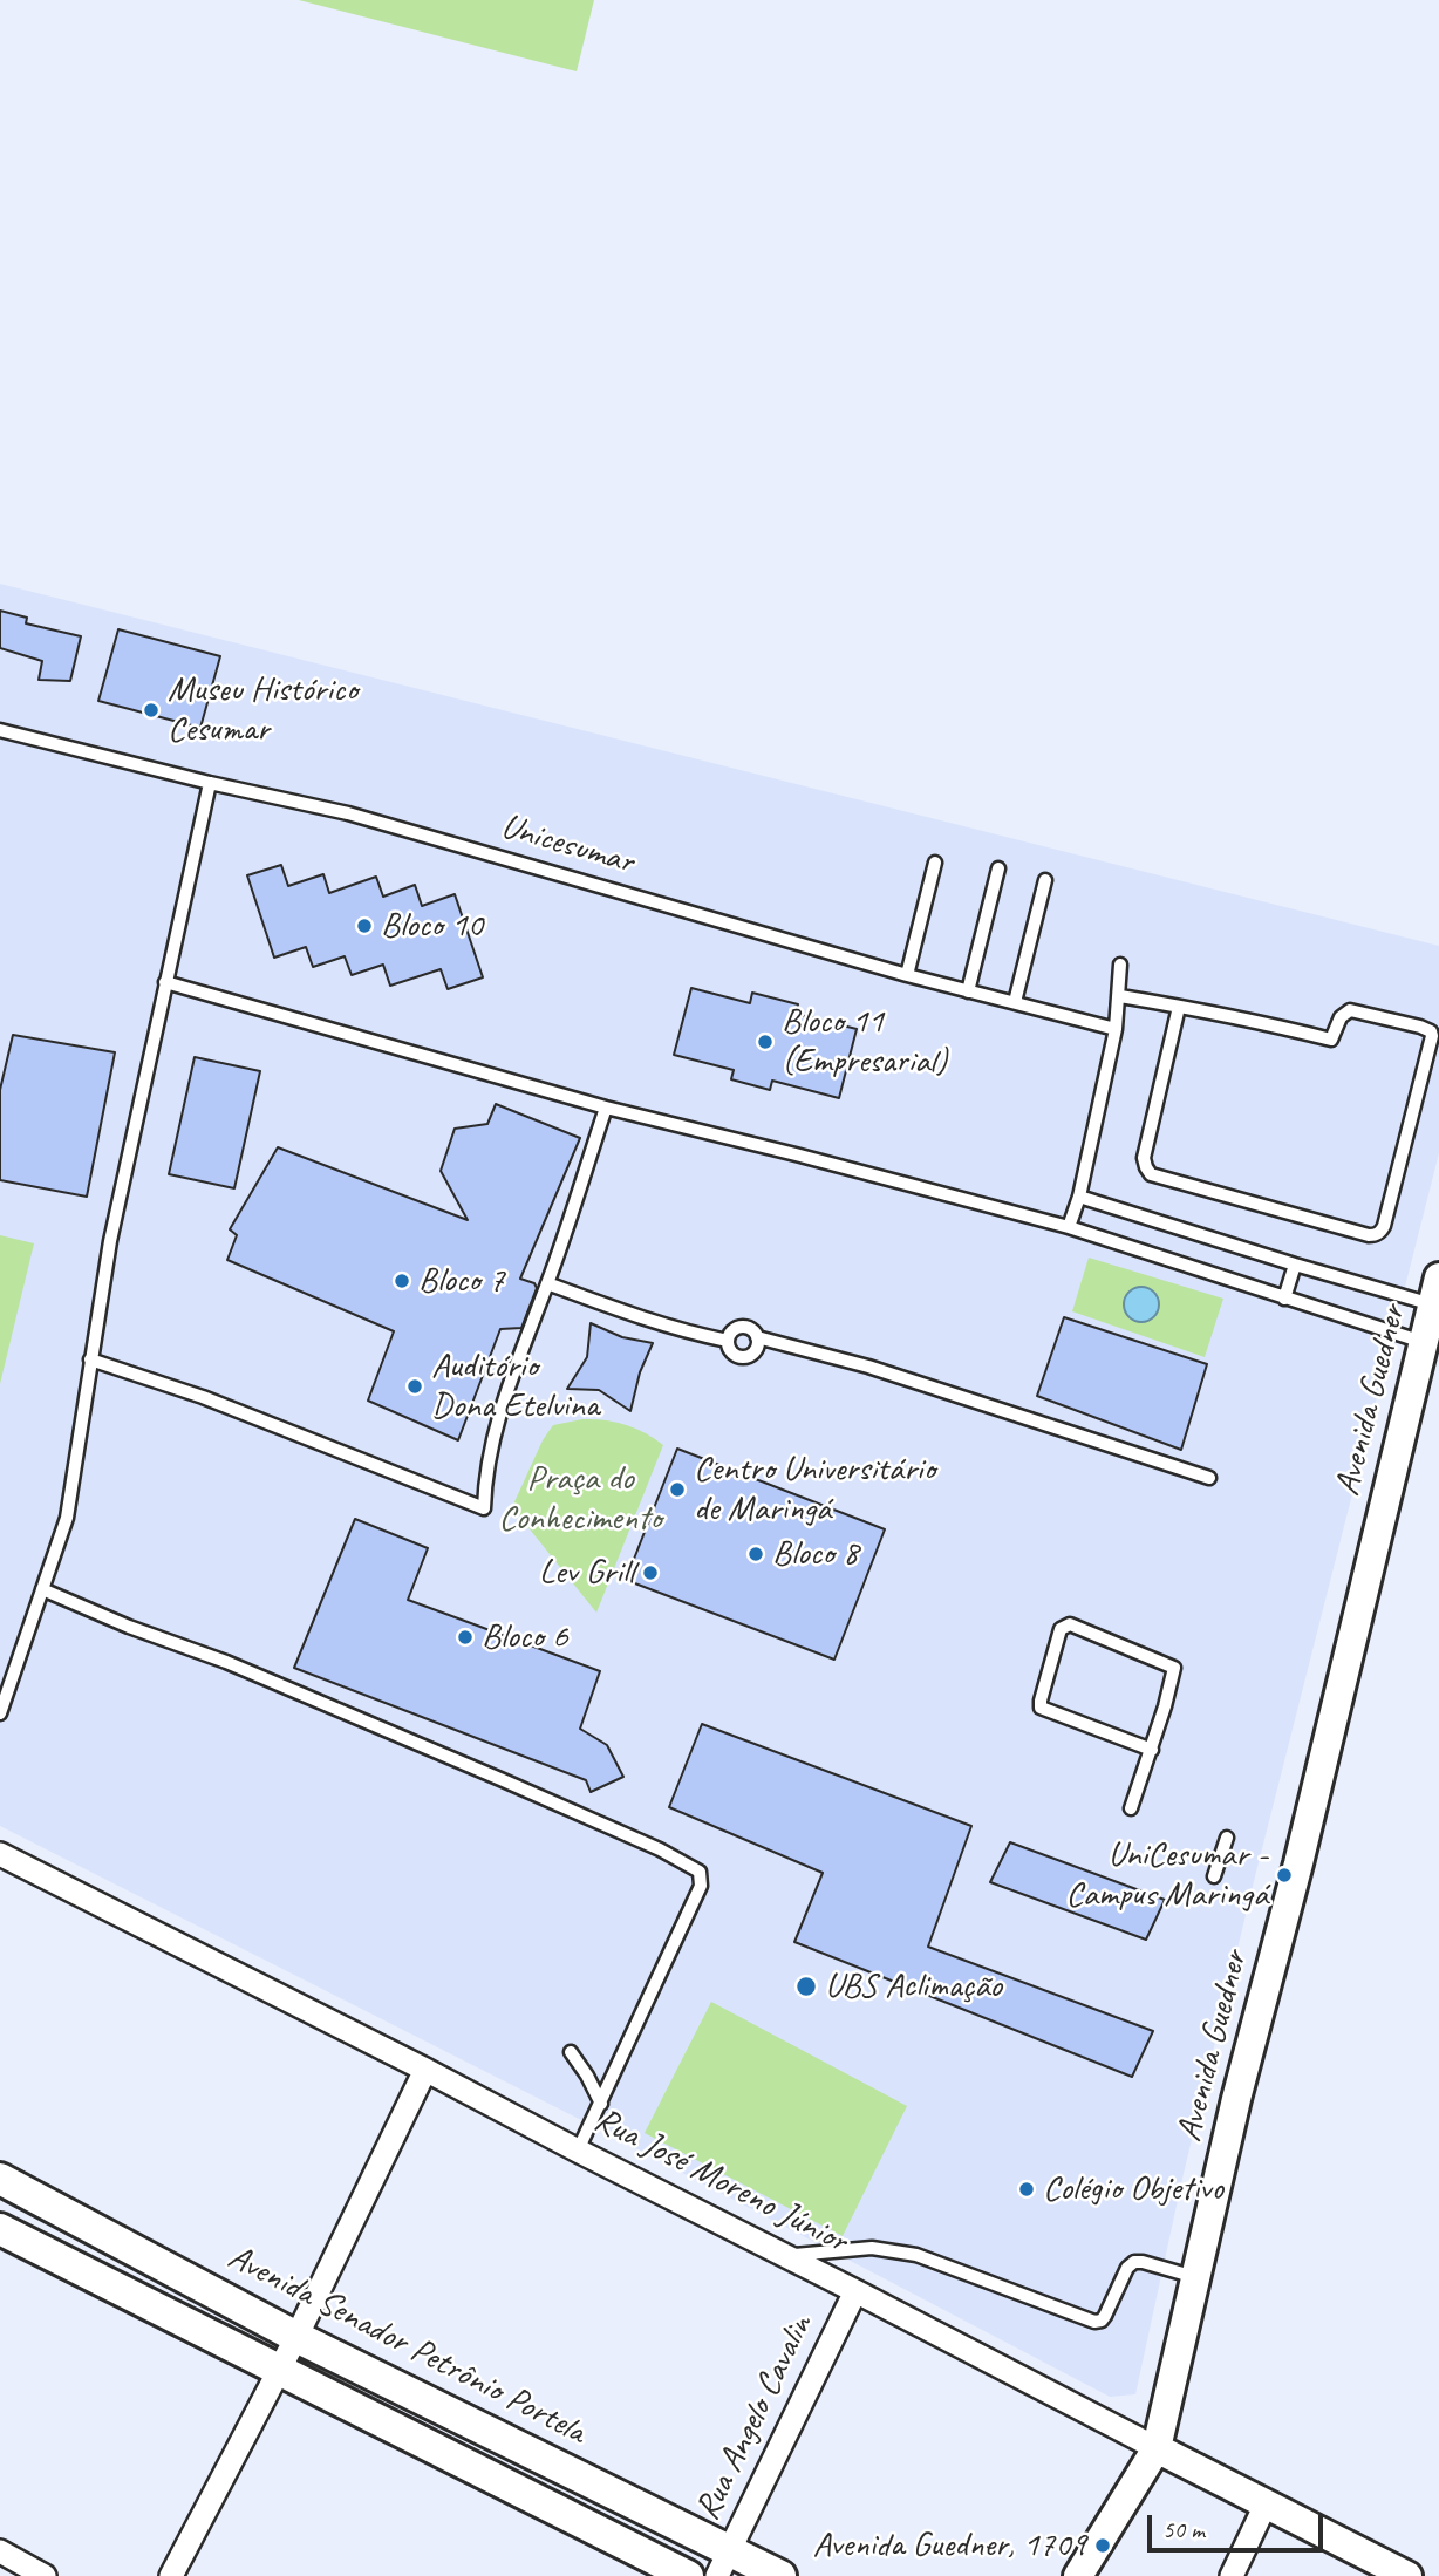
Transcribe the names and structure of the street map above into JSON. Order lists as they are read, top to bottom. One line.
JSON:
{"streets":{"main road":["Avenida Senador Petrônio Portela"],"street":["Avenida Guedner","Rua José Moreno Júnior","Rua Angelo Cavalin"],"lane":["Unicesumar"]},"crossings":[["Avenida Guedner","Rua José Moreno Júnior"],["Rua José Moreno Júnior","Rua Angelo Cavalin"],["Avenida Senador Petrônio Portela","Rua Angelo Cavalin"]],"parks":["Praça do Conhecimento"],"places":["Museu Histórico Cesumar","Bloco 10","Bloco 11 (Empresarial)","Bloco 7","Auditório Dona Etelvina","Centro Universitário de Maringá","Bloco 8","Lev Grill","Bloco 6","UniCesumar - Campus Maringá","UBS Aclimação","Colégio Objetivo","Avenida Guedner, 1709"],"scale_bar":"50 m"}
